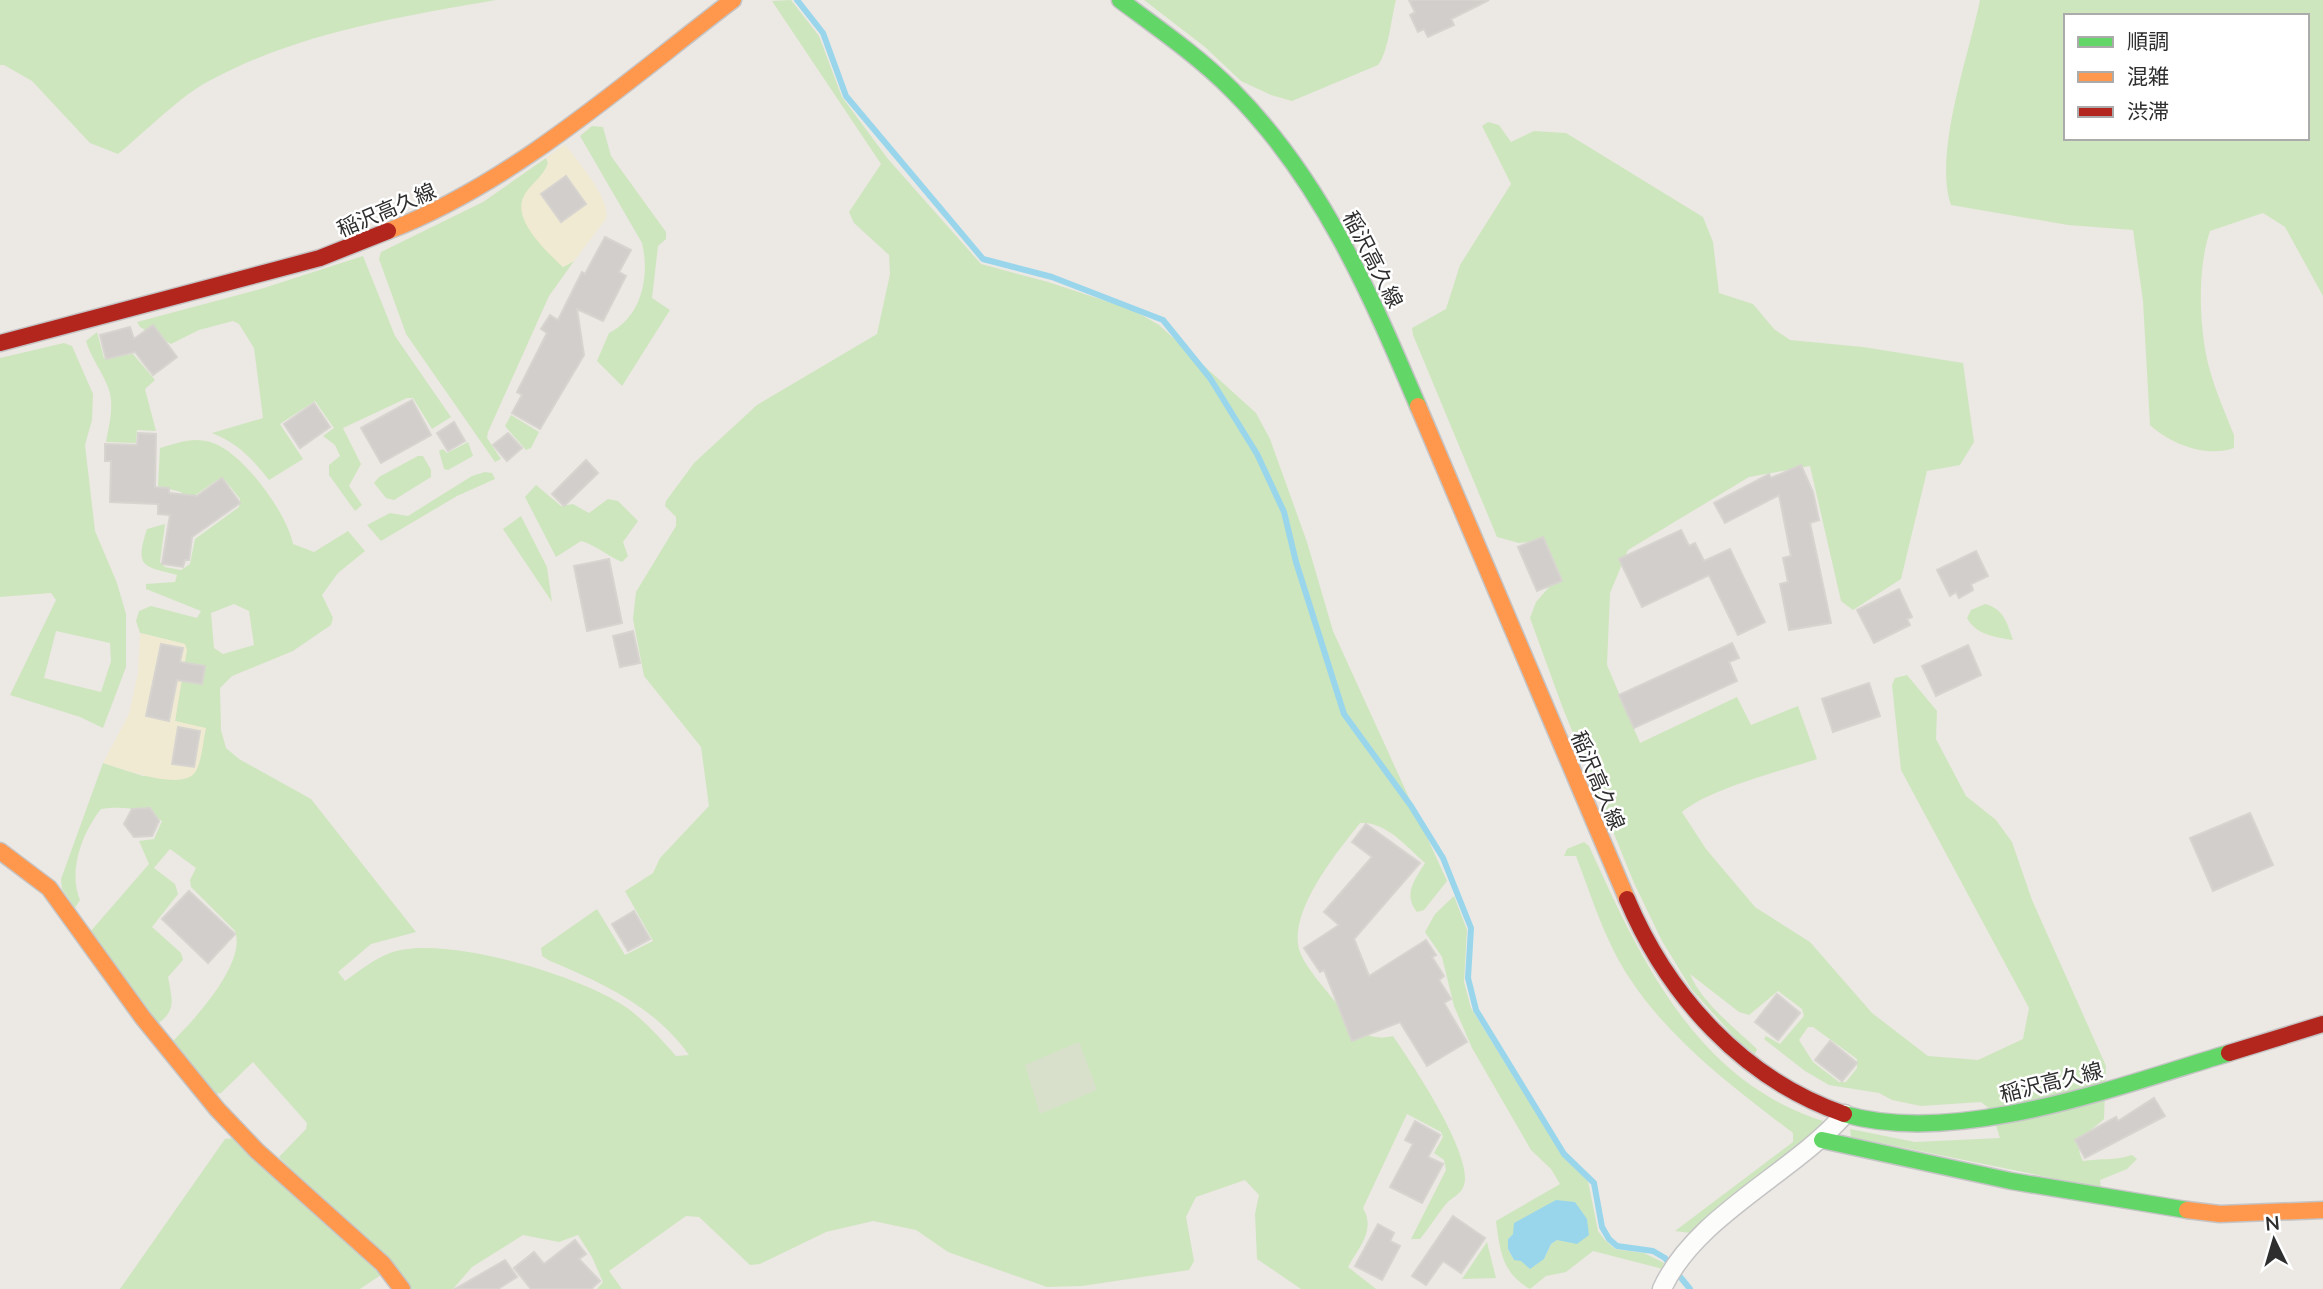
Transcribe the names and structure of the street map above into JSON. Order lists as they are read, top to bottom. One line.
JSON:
{"streets":{"main road":["稲沢高久線"]},"legend":["順調","混雑","渋滞"],"north":"top"}
